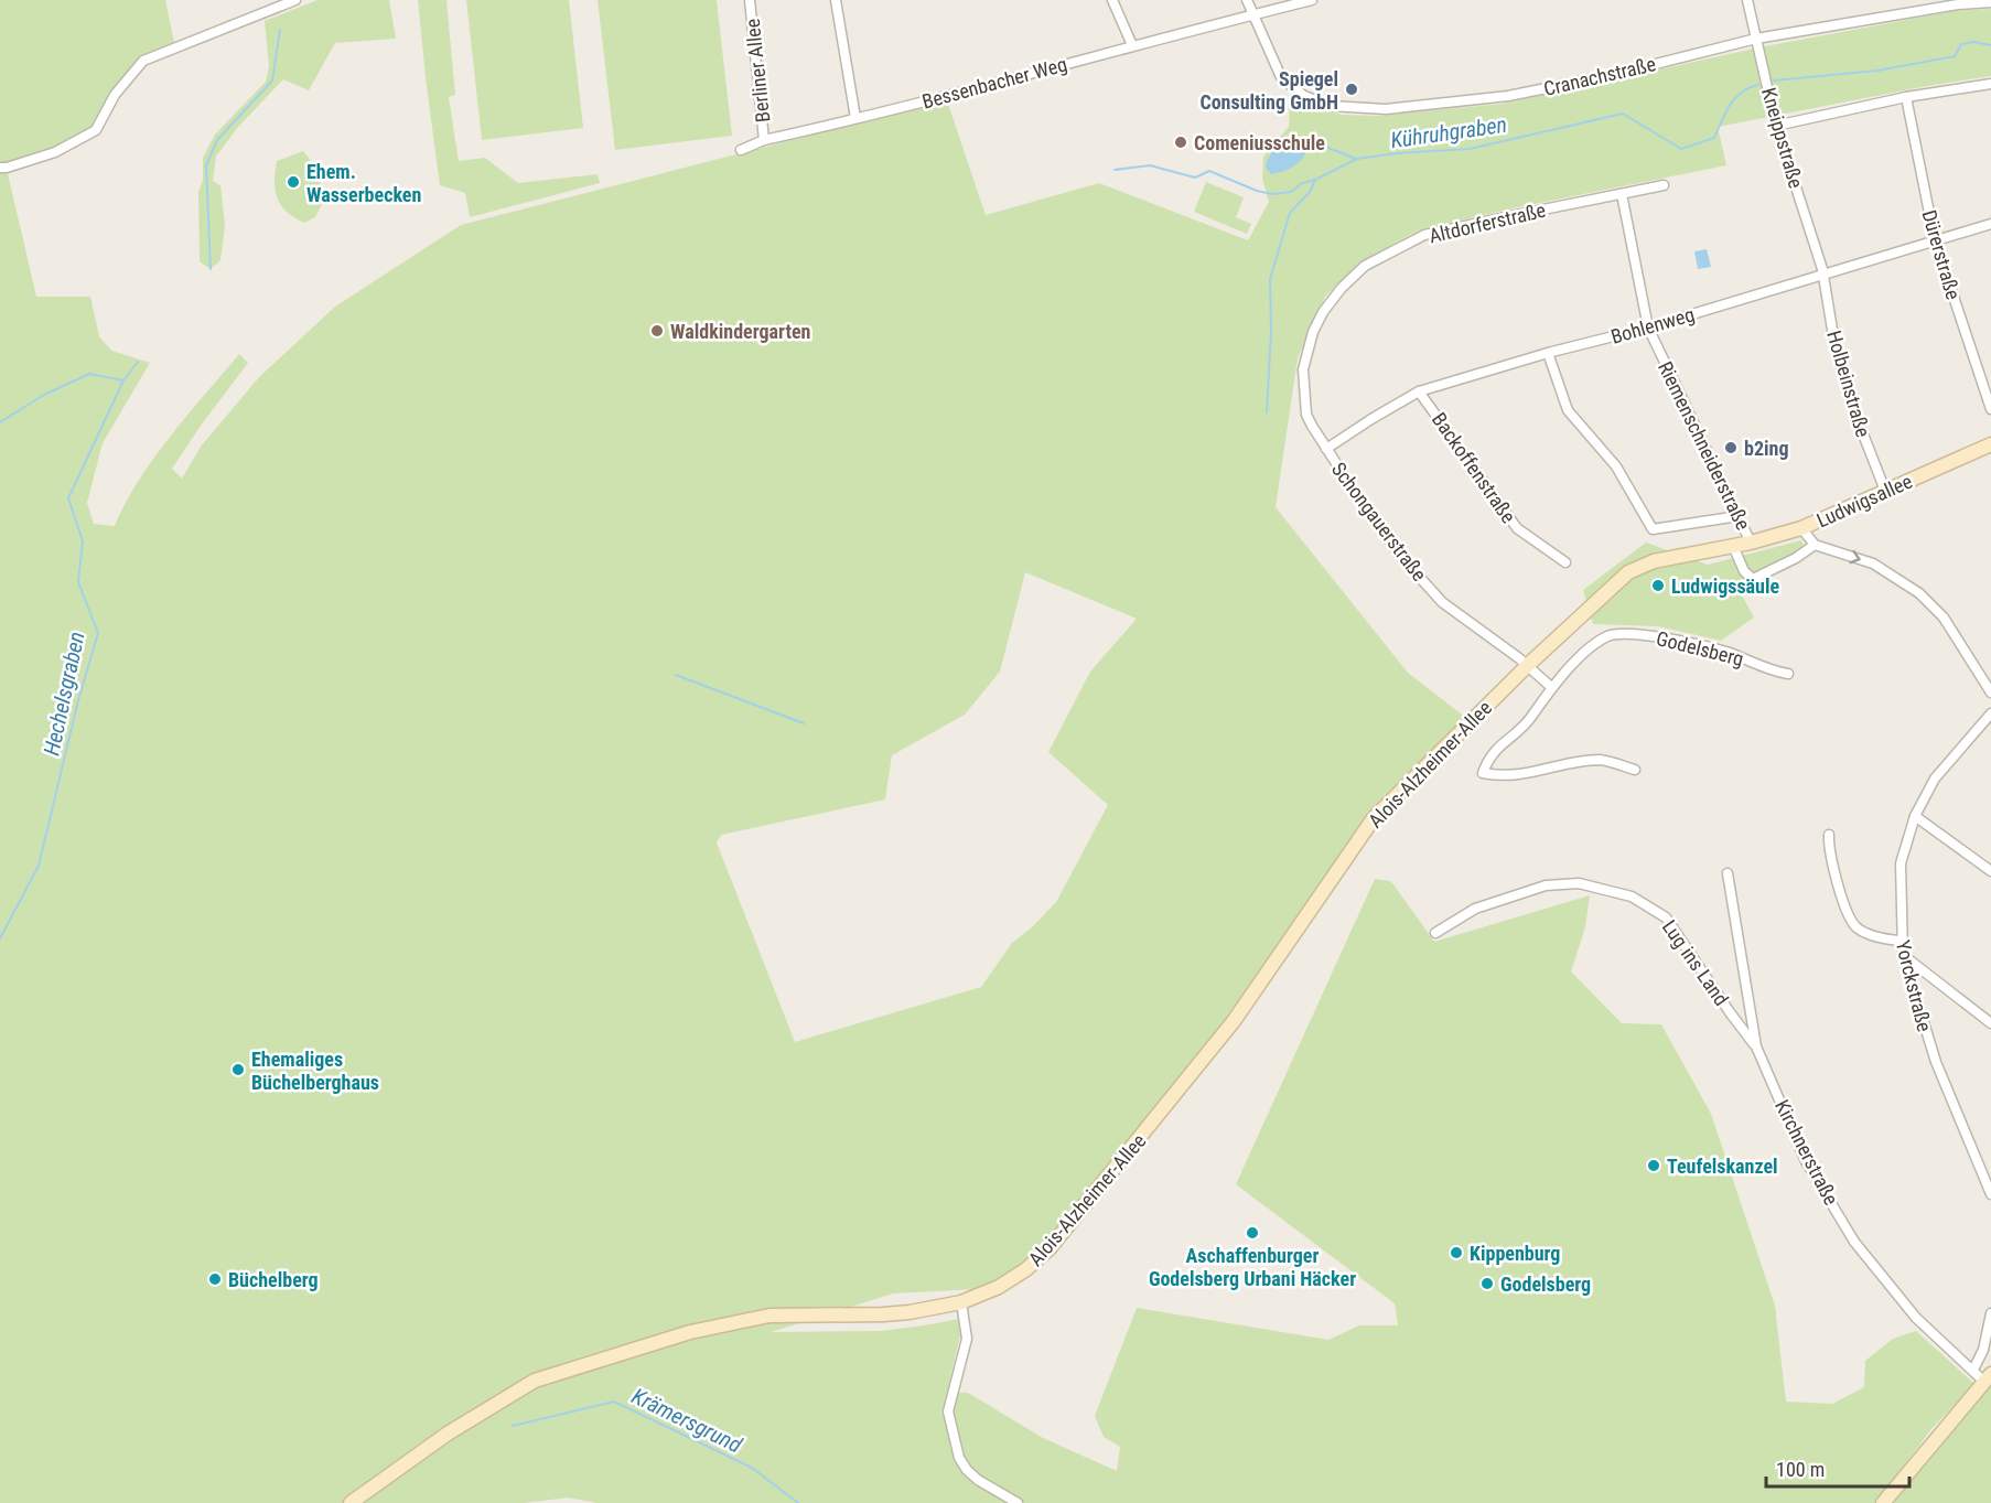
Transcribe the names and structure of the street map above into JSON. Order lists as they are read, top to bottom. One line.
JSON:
{"streets":{"street":["Berliner Allee","Cranachstraße","Bessenbacher Weg","Kneippstraße","Altdorferstraße","Dürerstraße","Bohlenweg","Holbeinstraße","Riemenschneiderstraße","Backoffenstraße","Ludwigsallee","Schongauerstraße","Godelsberg","Alois-Alzheimer-Allee","Lug ins Land","Yorckstraße","Kirchnerstraße"]},"crossings":[["Berliner Allee","Bessenbacher Weg"],["Cranachstraße","Bessenbacher Weg"],["Cranachstraße","Kneippstraße"],["Kneippstraße","Bohlenweg"],["Kneippstraße","Holbeinstraße"],["Altdorferstraße","Bohlenweg"],["Altdorferstraße","Riemenschneiderstraße"],["Altdorferstraße","Schongauerstraße"],["Dürerstraße","Bohlenweg"],["Bohlenweg","Holbeinstraße"],["Bohlenweg","Riemenschneiderstraße"],["Bohlenweg","Backoffenstraße"],["Bohlenweg","Schongauerstraße"],["Holbeinstraße","Ludwigsallee"],["Riemenschneiderstraße","Ludwigsallee"],["Ludwigsallee","Schongauerstraße"],["Ludwigsallee","Alois-Alzheimer-Allee"],["Schongauerstraße","Alois-Alzheimer-Allee"],["Lug ins Land","Kirchnerstraße"]],"water":["Kühruhgraben","Hechelsgraben","Krämersgrund"],"places":["Spiegel Consulting GmbH","Comeniusschule","Ehem. Wasserbecken","Waldkindergarten","b2ing","Ludwigssäule","Ehemaliges Büchelberghaus","Teufelskanzel","Aschaffenburger Godelsberg Urbani Häcker","Kippenburg","Büchelberg","Godelsberg"],"scale_bar":"100 m"}
